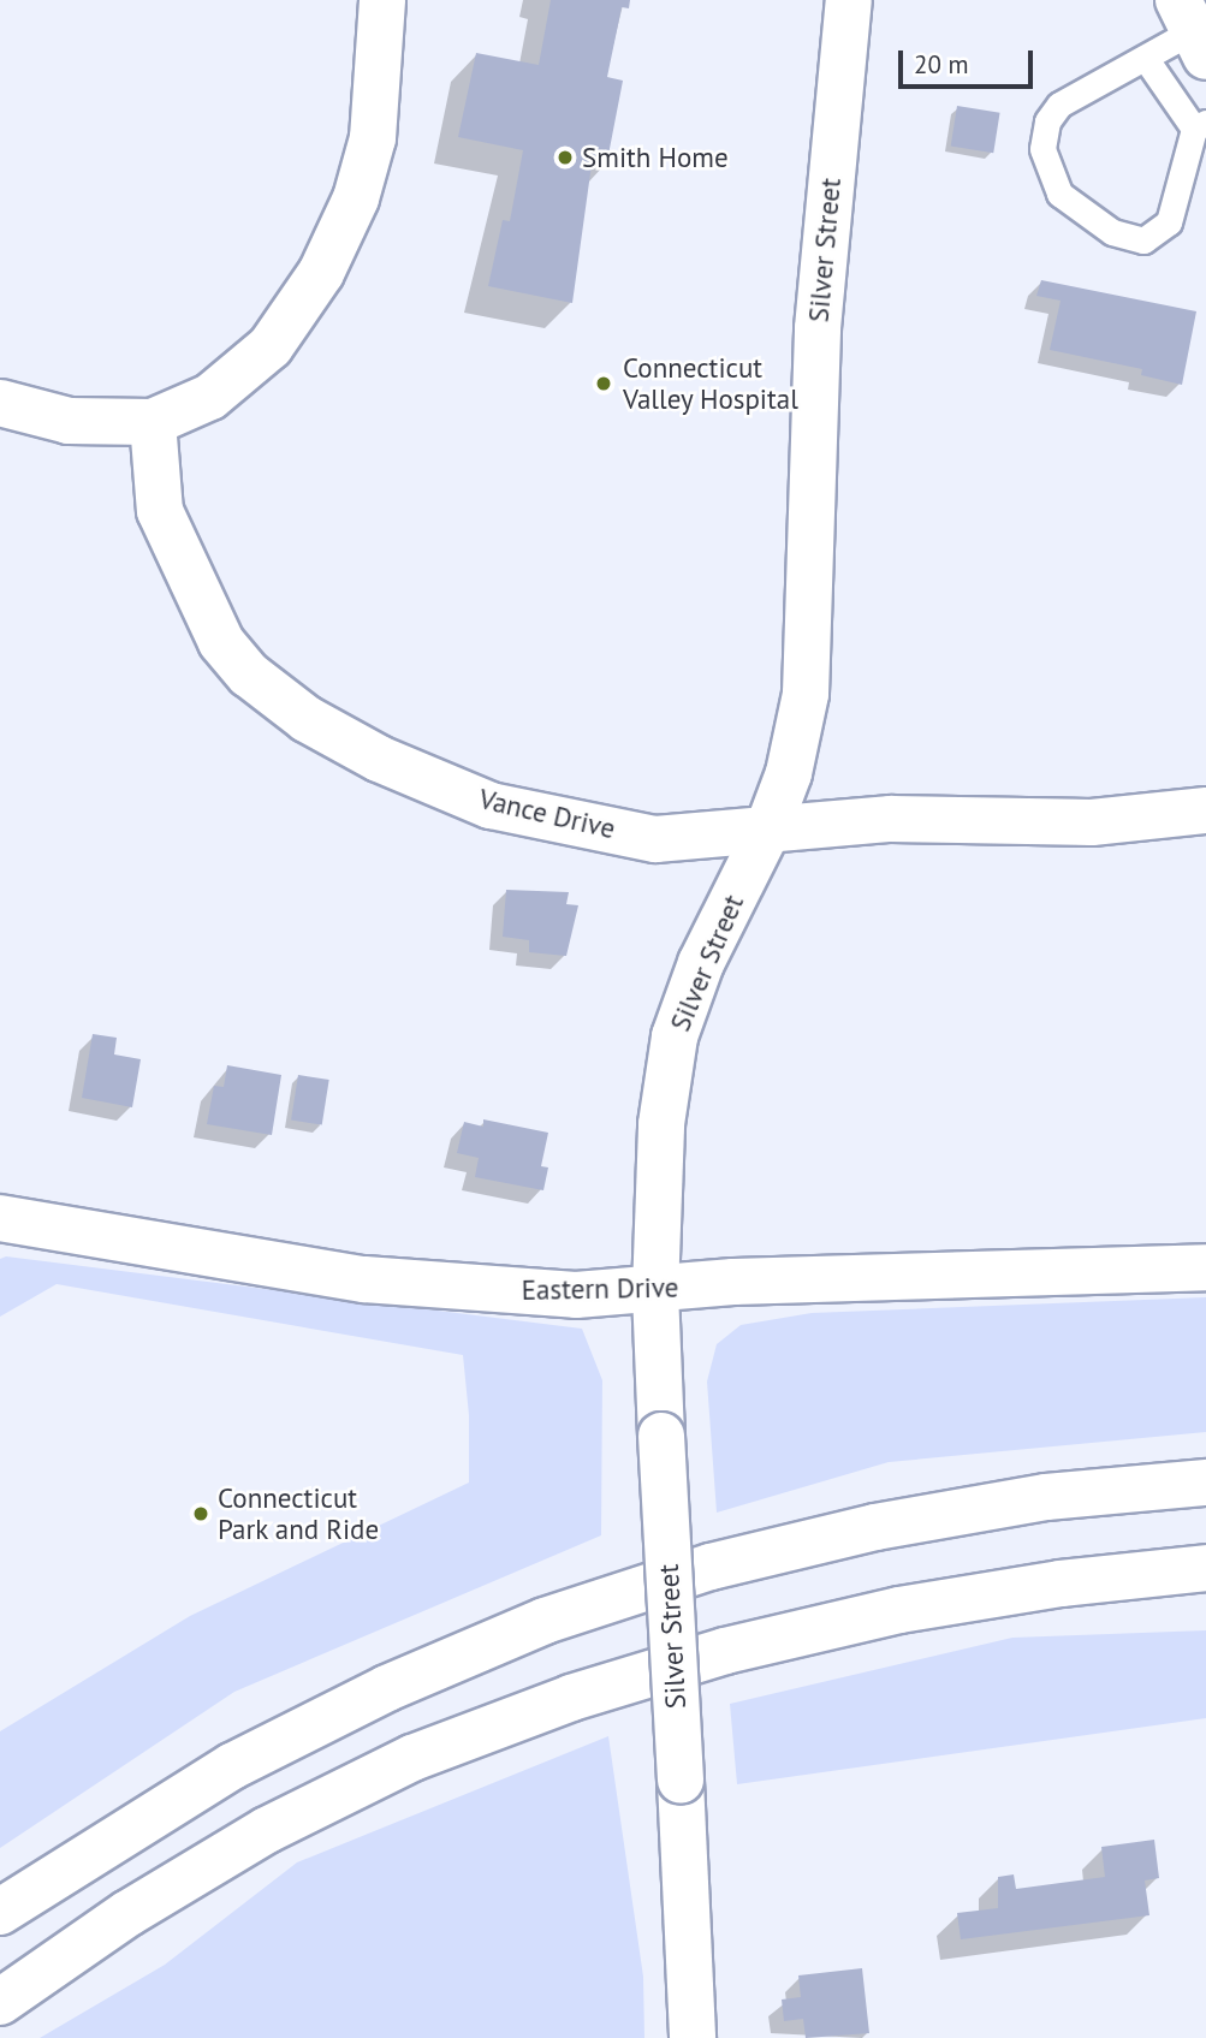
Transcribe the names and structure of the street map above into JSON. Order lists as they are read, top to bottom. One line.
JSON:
{"streets":{"main road":["Silver Street","Vance Drive","Eastern Drive"]},"crossings":[["Silver Street","Vance Drive"],["Silver Street","Eastern Drive"]],"places":["Smith Home","Connecticut Valley Hospital","Connecticut Park and Ride"],"scale_bar":"20 m"}
